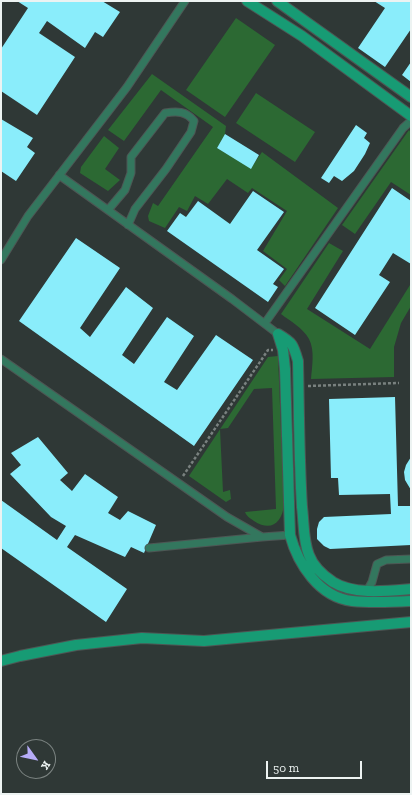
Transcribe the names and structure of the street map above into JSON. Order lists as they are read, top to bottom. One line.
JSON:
{"scale_bar":"50 m","north":"bottom right"}
